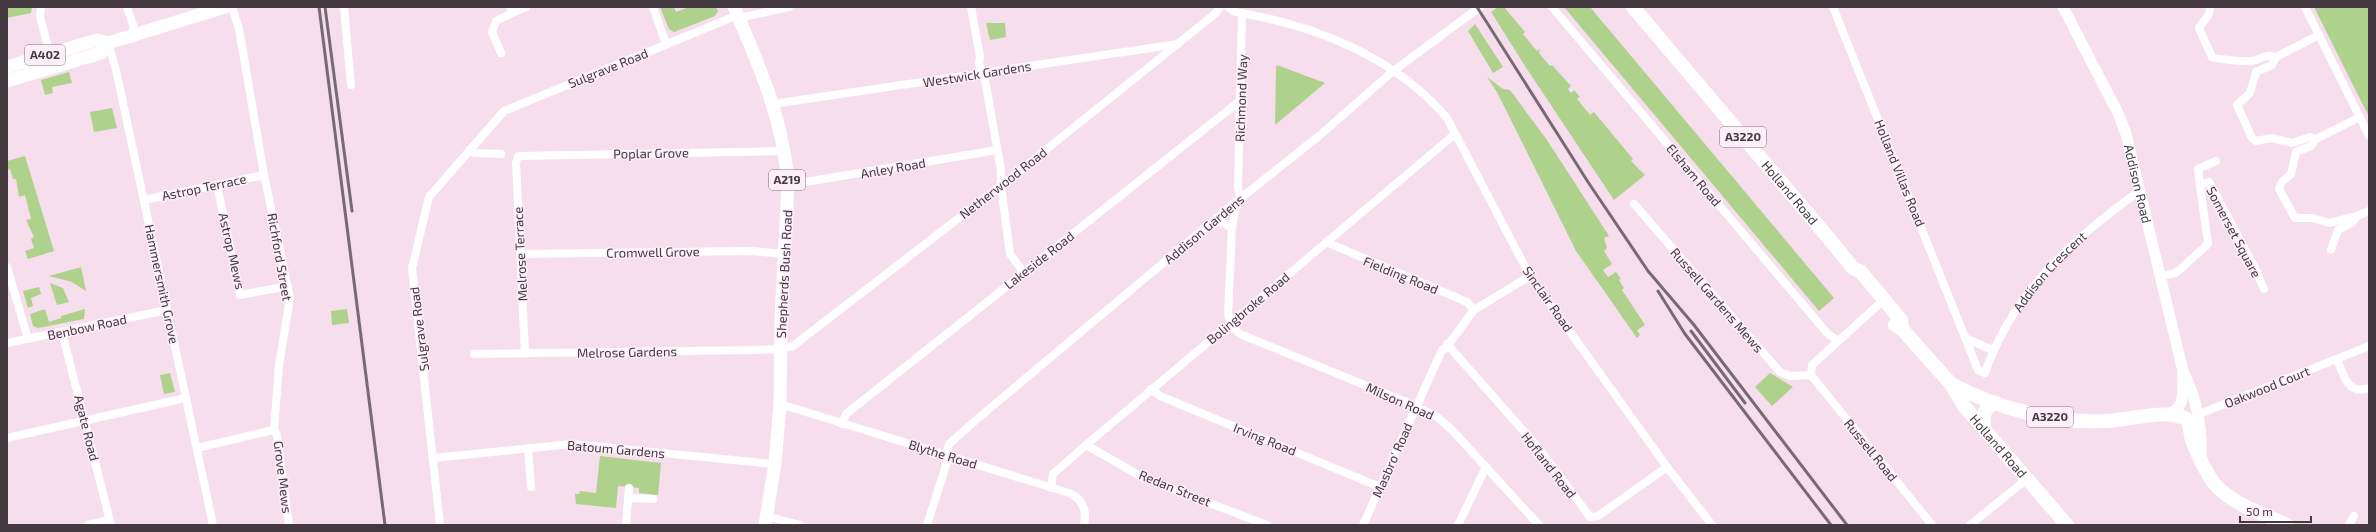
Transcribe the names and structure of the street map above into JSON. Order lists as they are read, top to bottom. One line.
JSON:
{"streets":{"highway":["A3220","Addison Road","Holland Road"],"main road":["A402","A219","Shepherds Bush Road"],"street":["Sulgrave Road","Westwick Gardens","Richmond Way","Poplar Grove","Anley Road","Holland Villas Road","Elsham Road","Netherwood Road","Astrop Terrace","Addison Gardens","Somerset Square","Astrop Mews","Cromwell Grove","Melrose Terrace","Richford Street","Lakeside Road","Addison Crescent","Fielding Road","Hammersmith Grove","Sinclair Road","Russell Gardens Mews","Bolingbroke Road","Benbow Road","Melrose Gardens","Oakwood Court","Milson Road","Agate Road","Irving Road","Batoum Gardens","Russell Road","Blythe Road","Masbro' Road","Hofland Road","Grove Mews","Redan Street"]},"crossings":[["A402","Hammersmith Grove"],["Sulgrave Road","Shepherds Bush Road"],["Sulgrave Road","Batoum Gardens"],["Westwick Gardens","Netherwood Road"],["Westwick Gardens","Shepherds Bush Road"],["Richmond Way","Addison Gardens"],["Richmond Way","Lakeside Road"],["Richmond Way","Sinclair Road"],["Richmond Way","Bolingbroke Road"],["Richmond Way","Milson Road"],["A3220","Addison Road"],["A3220","Holland Road"],["Poplar Grove","Melrose Terrace"],["Poplar Grove","Shepherds Bush Road"],["Anley Road","Shepherds Bush Road"],["Holland Villas Road","Addison Crescent"],["Netherwood Road","Shepherds Bush Road"],["Netherwood Road","Melrose Gardens"],["Addison Road","Somerset Square"],["Addison Road","Addison Crescent"],["Addison Road","Oakwood Court"],["Astrop Terrace","Astrop Mews"],["Astrop Terrace","Richford Street"],["Astrop Terrace","Hammersmith Grove"],["Addison Gardens","Sinclair Road"],["Addison Gardens","Blythe Road"],["Astrop Mews","Richford Street"],["Cromwell Grove","Melrose Terrace"],["Cromwell Grove","Shepherds Bush Road"],["Melrose Terrace","Melrose Gardens"],["Richford Street","Grove Mews"],["Lakeside Road","Blythe Road"],["Shepherds Bush Road","Melrose Gardens"],["Shepherds Bush Road","Batoum Gardens"],["Shepherds Bush Road","Blythe Road"],["Fielding Road","Bolingbroke Road"],["Fielding Road","Masbro' Road"],["Hammersmith Grove","Benbow Road"],["Sinclair Road","Bolingbroke Road"],["Sinclair Road","Masbro' Road"],["Sinclair Road","Hofland Road"],["Russell Gardens Mews","Russell Road"],["Bolingbroke Road","Milson Road"],["Bolingbroke Road","Irving Road"],["Bolingbroke Road","Blythe Road"],["Bolingbroke Road","Redan Street"],["Benbow Road","Agate Road"],["Milson Road","Masbro' Road"],["Irving Road","Masbro' Road"],["Masbro' Road","Hofland Road"]],"scale_bar":"50 m"}
